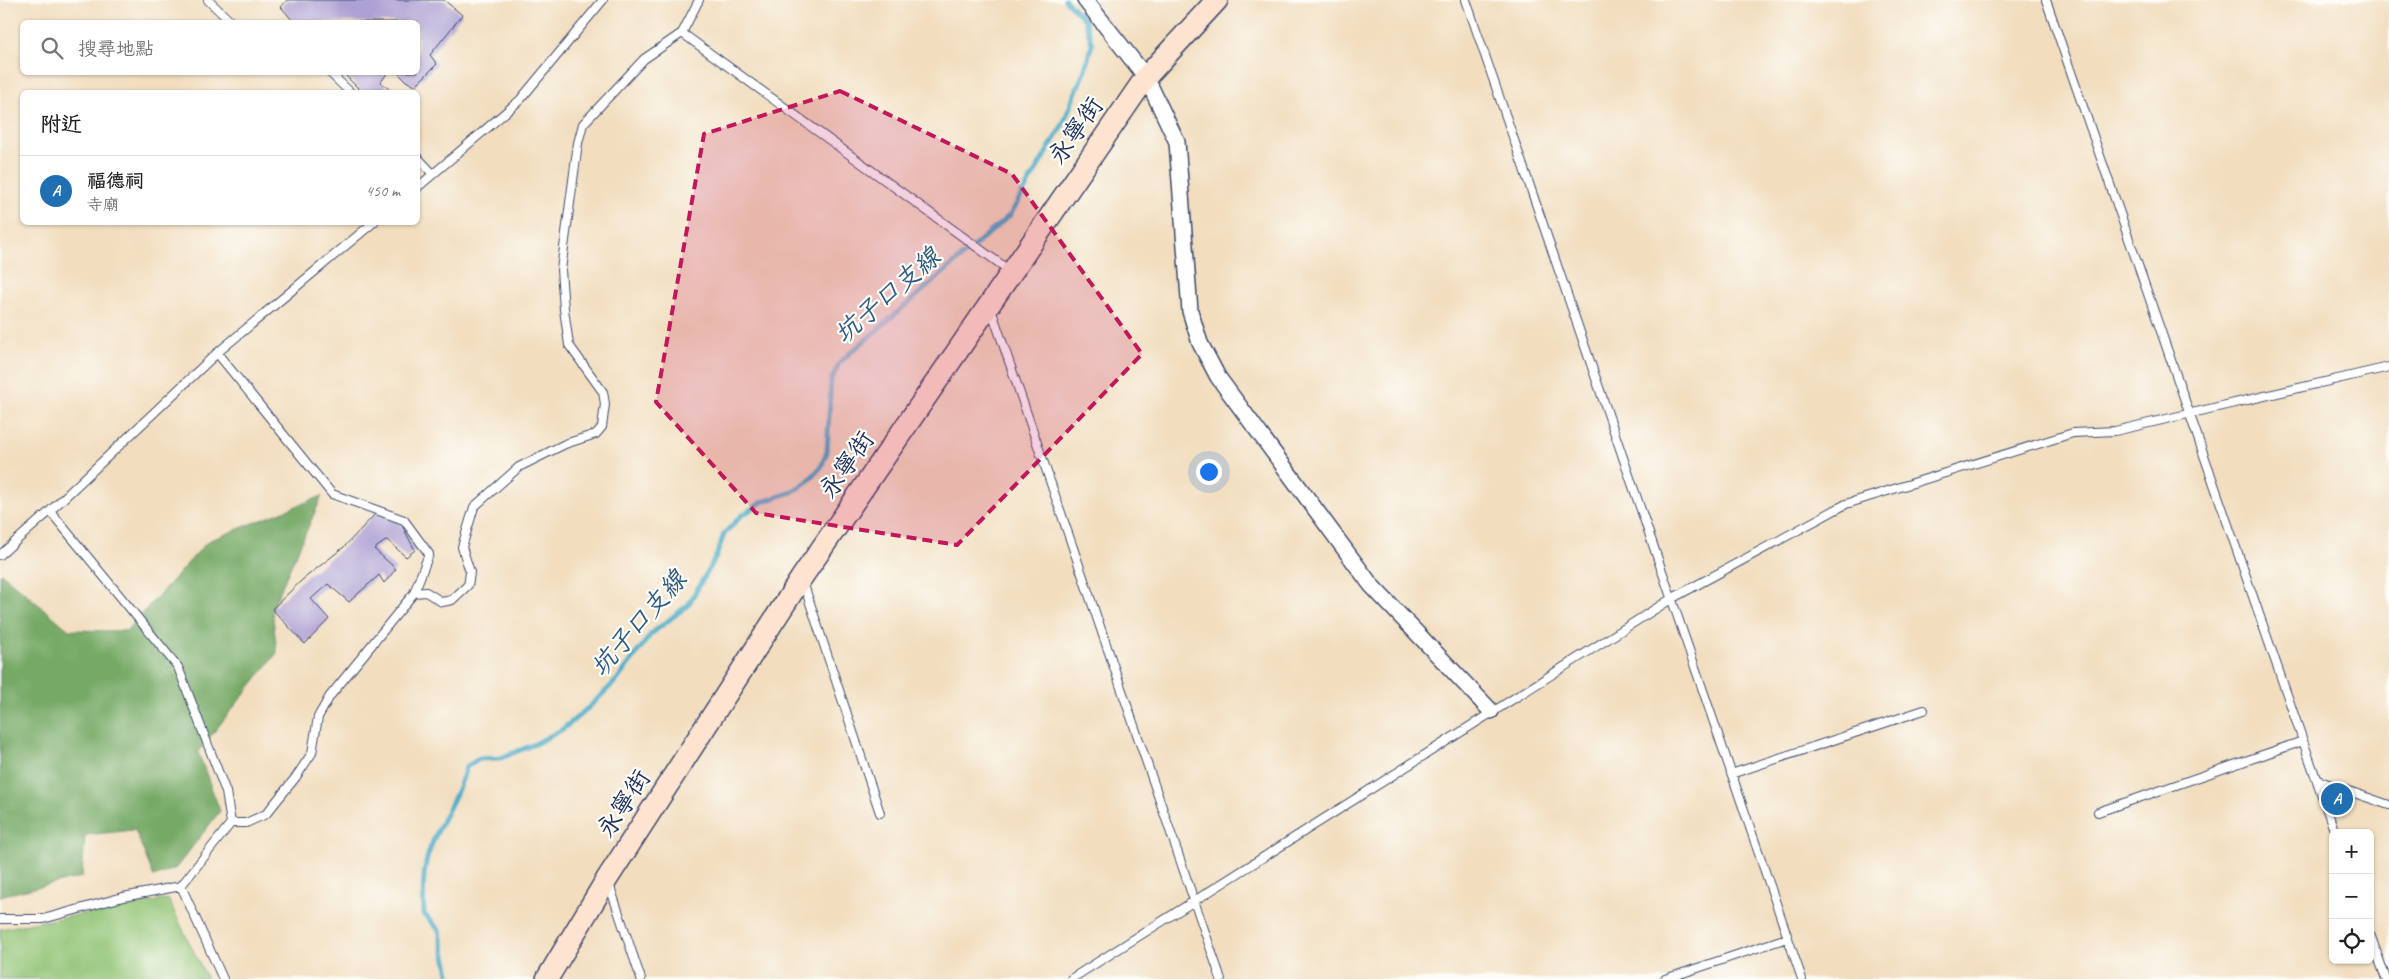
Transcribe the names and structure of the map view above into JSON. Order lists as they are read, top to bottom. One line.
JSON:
{"streets":{"street":["永寧街"]},"water":["坑子口支線"],"page":{"search":"搜尋地點","heading":"附近","list":[{"mark":"A","name":"福德祠","note":"寺廟","value":"450 m"}],"pins":"A","map_buttons":["+","−"]}}
